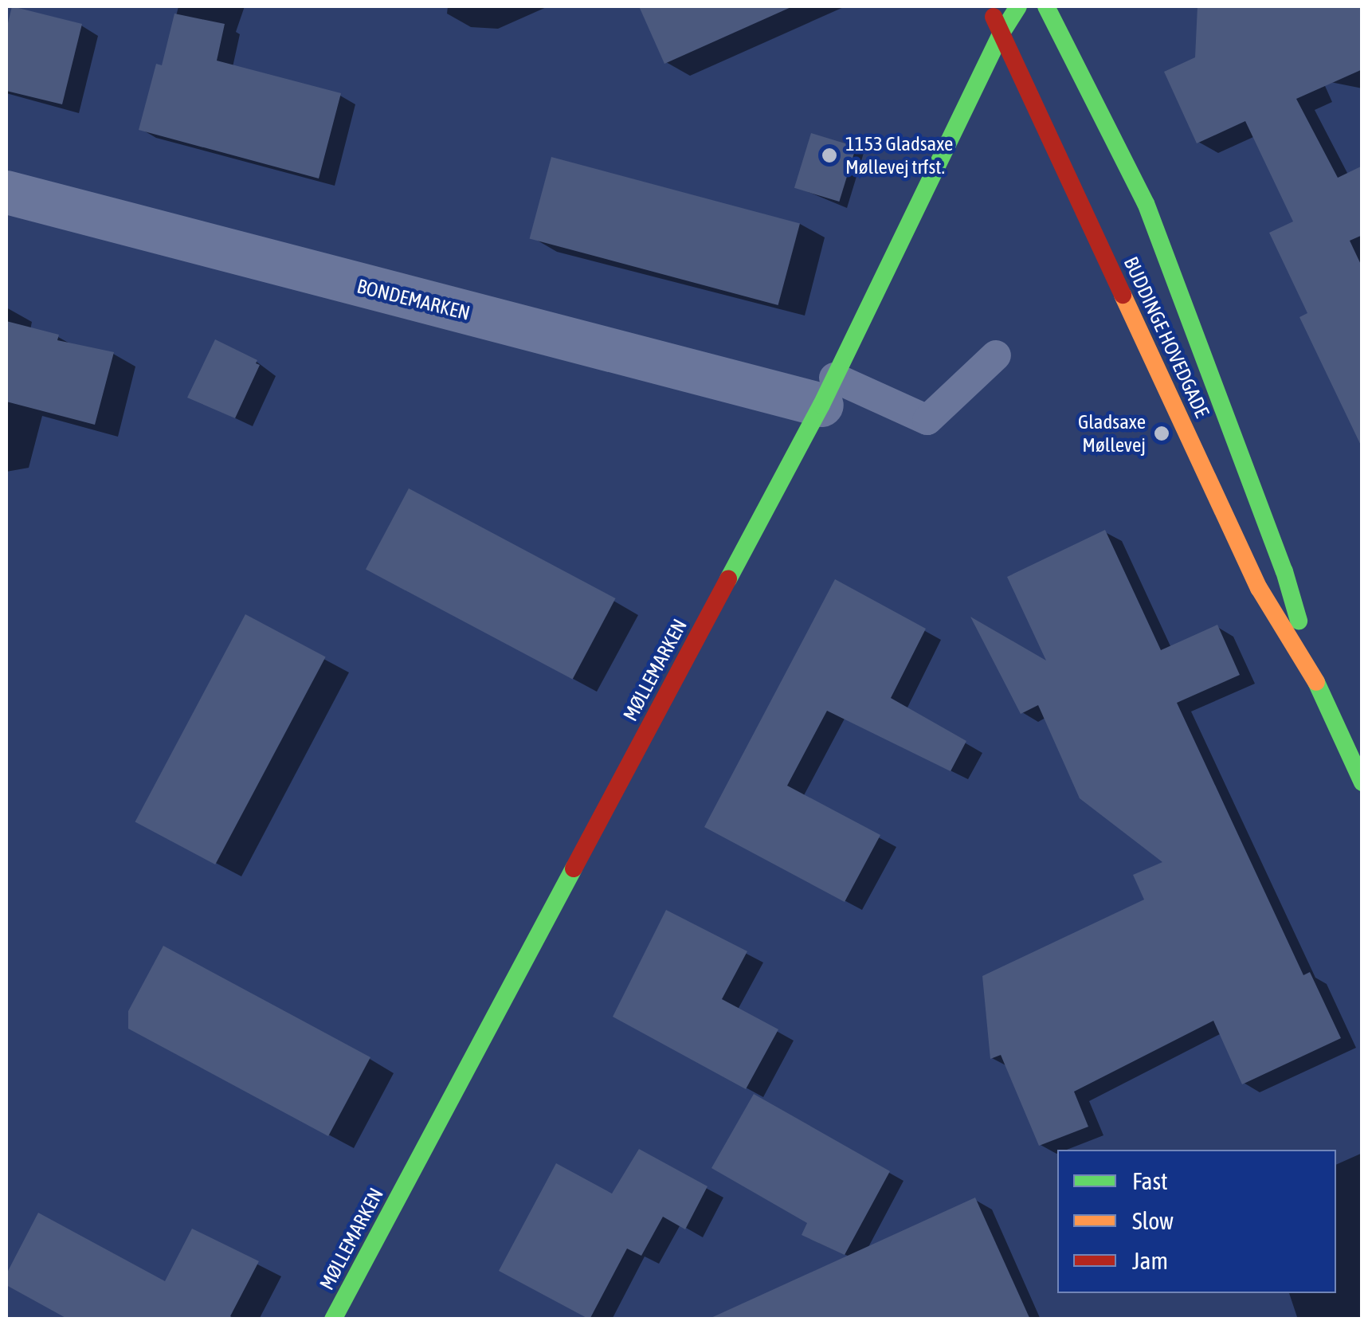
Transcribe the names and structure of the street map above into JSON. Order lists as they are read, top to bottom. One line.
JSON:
{"streets":{"street":["BONDEMARKEN","BUDDINGE HOVEDGADE","MØLLEMARKEN"]},"crossings":[["BONDEMARKEN","MØLLEMARKEN"],["BUDDINGE HOVEDGADE","MØLLEMARKEN"]],"places":["1153 Gladsaxe Møllevej trfst.","Gladsaxe Møllevej"],"legend":["Fast","Slow","Jam"]}
